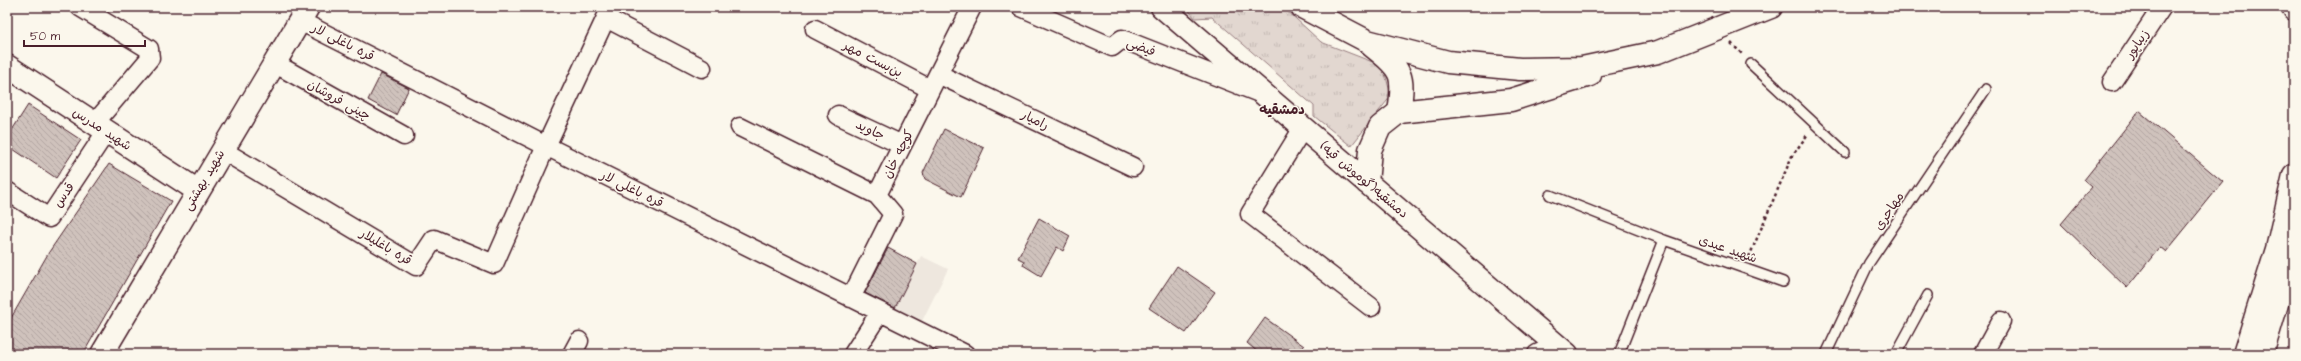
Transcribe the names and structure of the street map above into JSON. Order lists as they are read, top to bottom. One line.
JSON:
{"streets":{"main road":["شهید مدرس","شهید بهشتى","دمشقیه(گوموش قیه)"],"street":["قره باغلی لار","زیباپور","فیضی","بن‌بست مهر","چینی فروشان","رامیار","جاوید","کوچه خان","قدس","قره باغلیلار"],"lane":["مهاجری","شهید عیدی"]},"crossings":[["قره باغلی لار","کوچه خان"],["قره باغلی لار","شهید بهشتى"],["قره باغلی لار","قره باغلیلار"],["فیضی","دمشقیه(گوموش قیه)"],["بن‌بست مهر","رامیار"],["بن‌بست مهر","کوچه خان"],["چینی فروشان","شهید بهشتى"],["رامیار","کوچه خان"],["شهید مدرس","شهید بهشتى"],["شهید مدرس","قدس"],["جاوید","کوچه خان"],["شهید بهشتى","قره باغلیلار"]],"districts":["دمشقیه"],"scale_bar":"50 m"}
